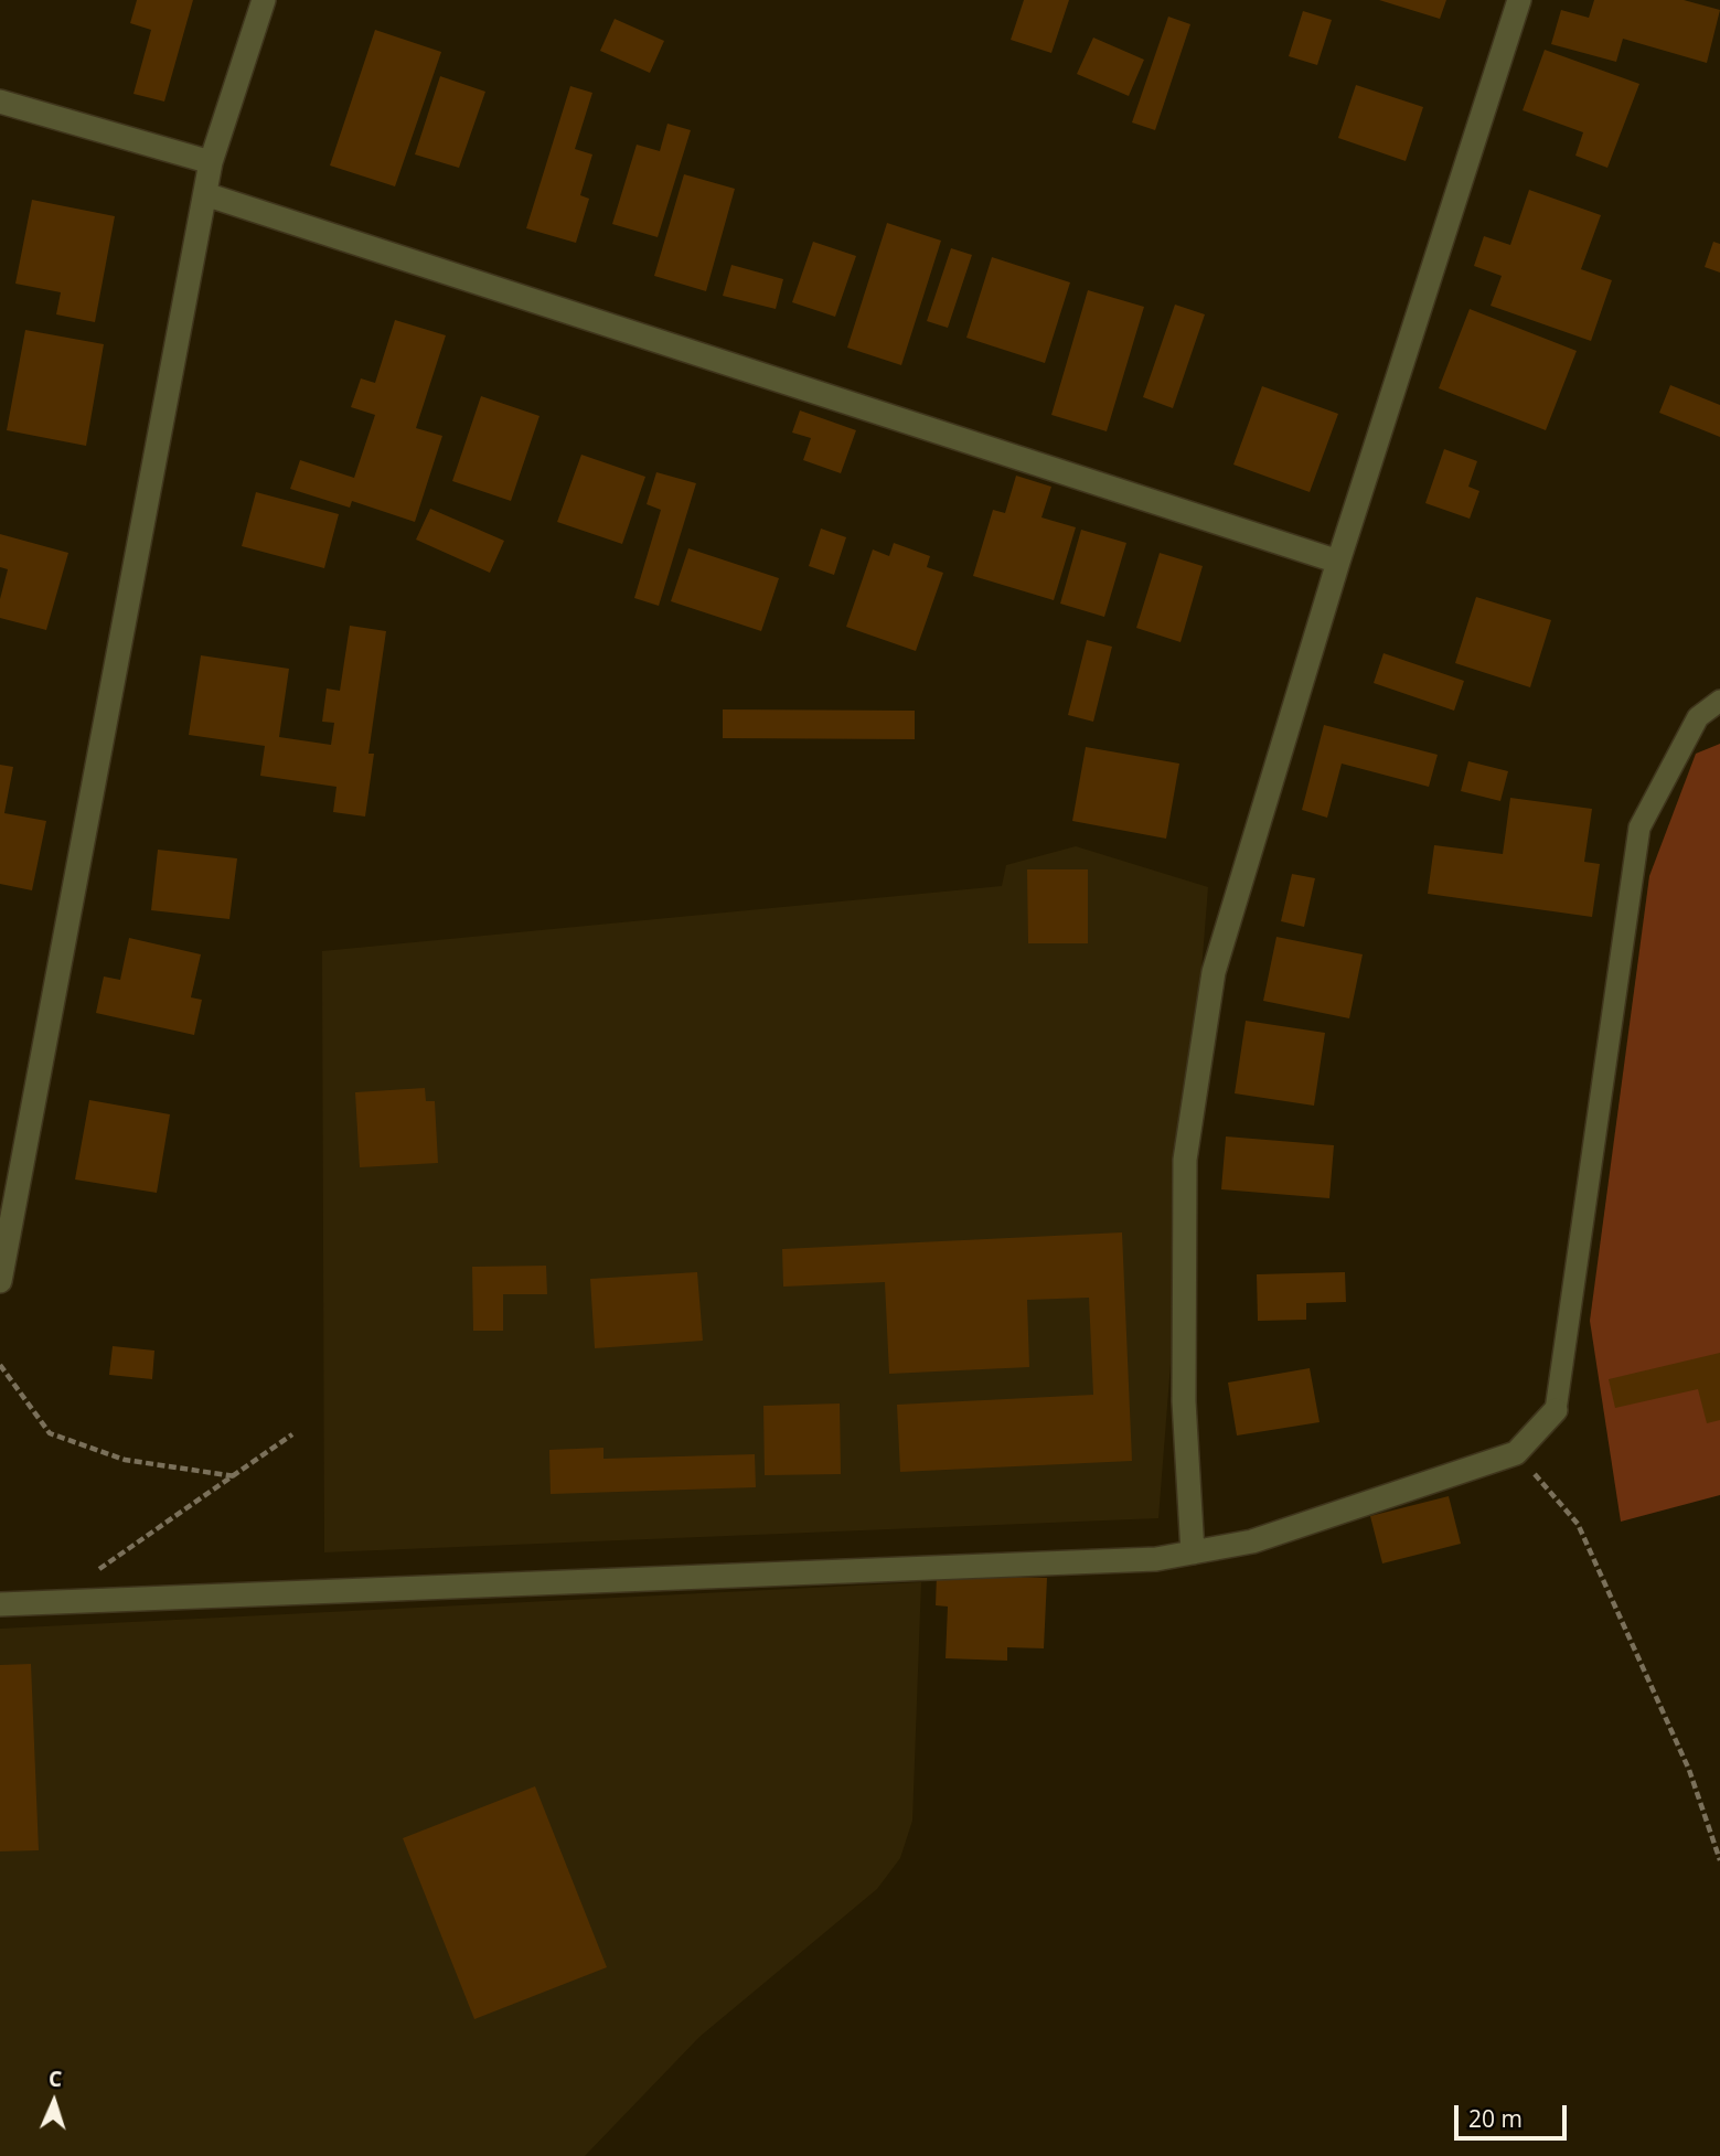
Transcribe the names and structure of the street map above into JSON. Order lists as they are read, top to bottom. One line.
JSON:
{"scale_bar":"20 m","north":"top"}
